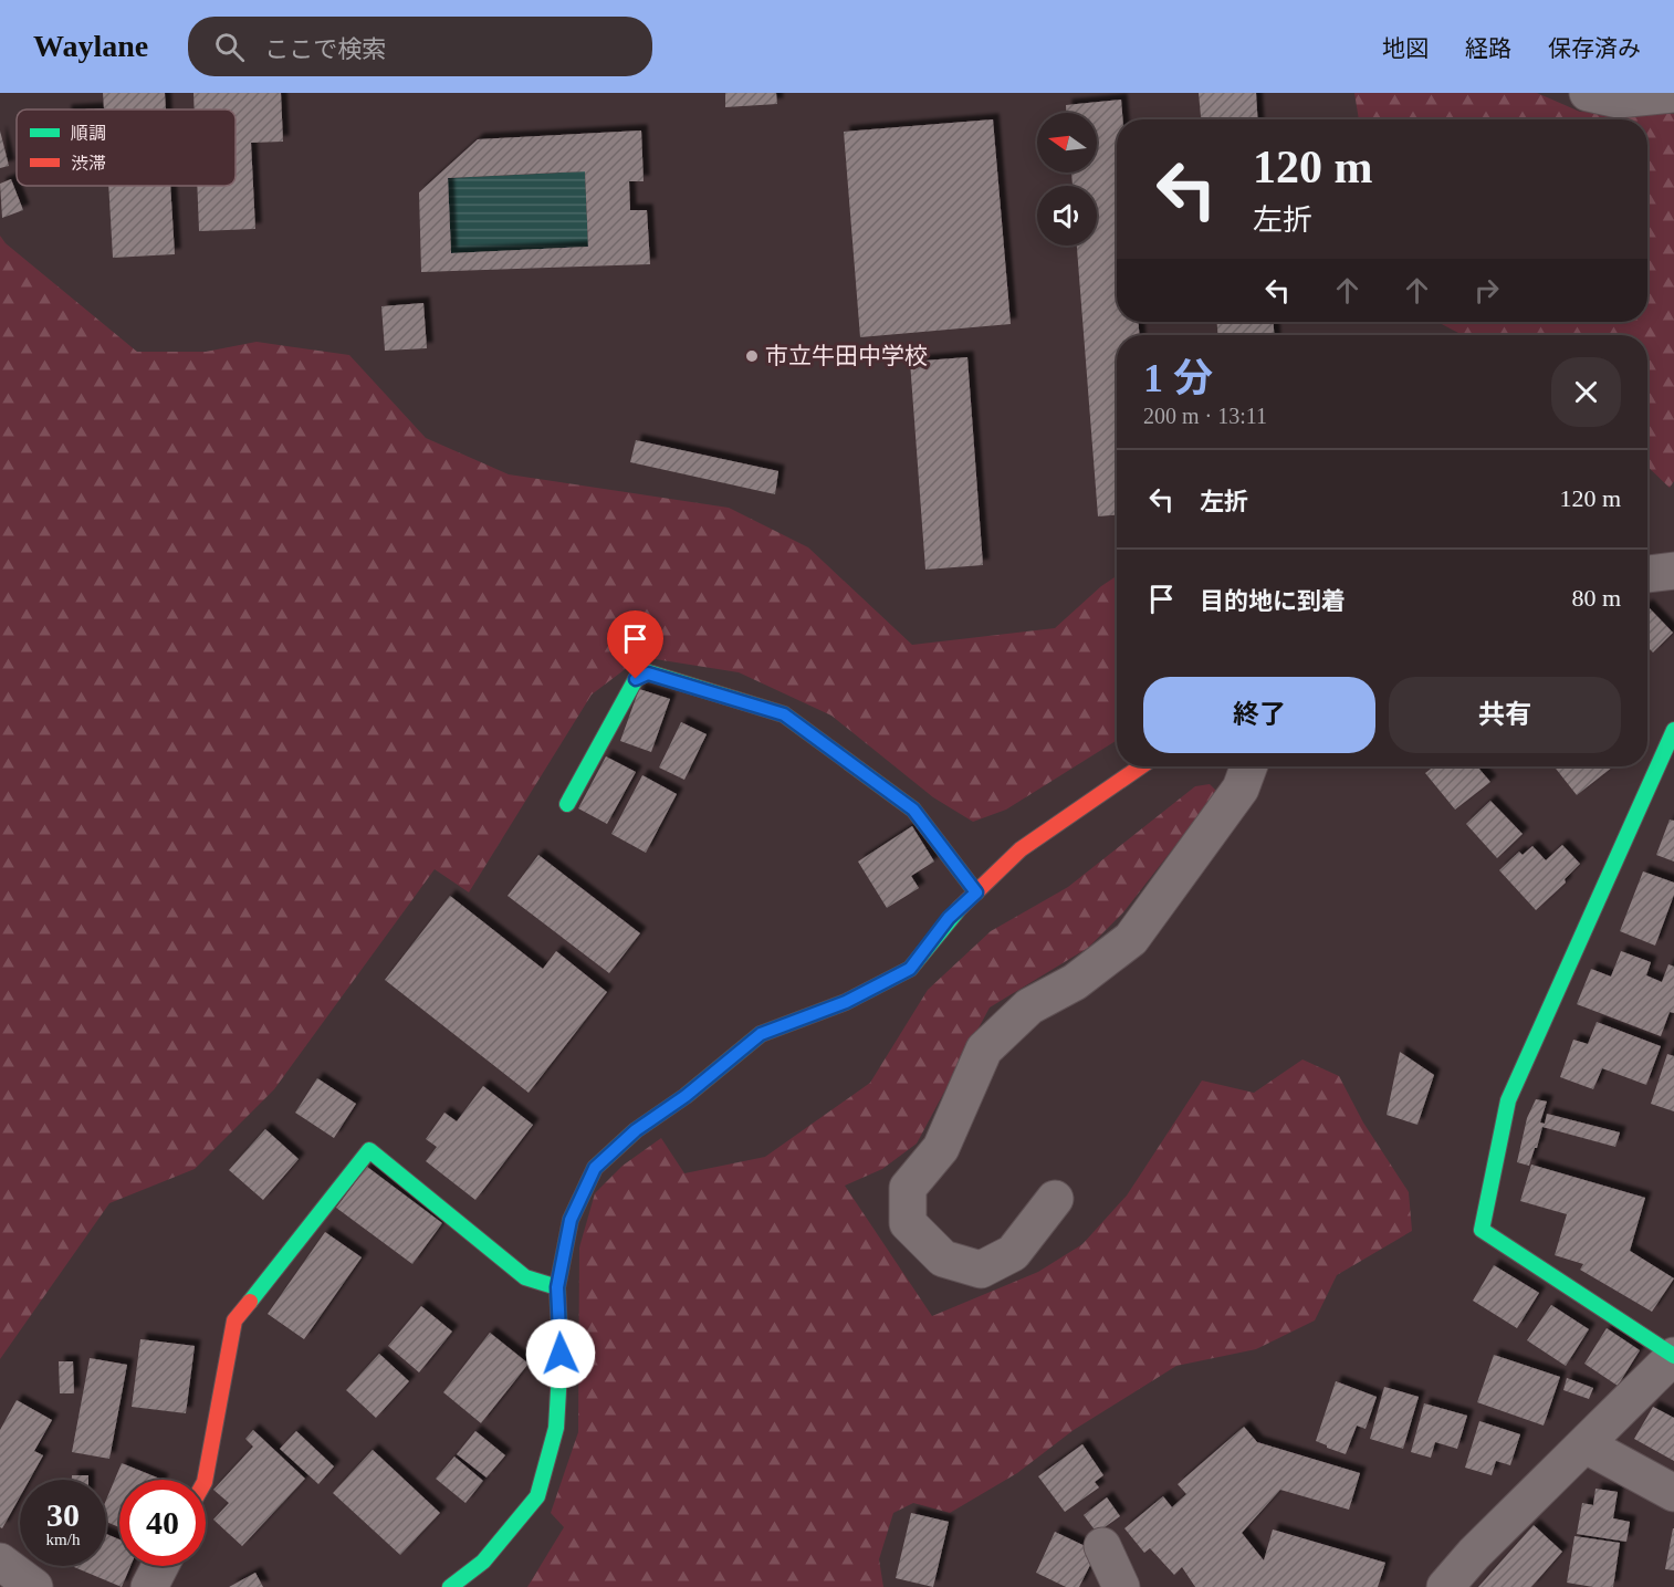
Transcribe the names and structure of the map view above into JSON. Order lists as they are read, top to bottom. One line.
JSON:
{"places":["市立牛田中学校"],"legend":["順調","渋滞"],"north":"left","page":{"header":"Waylane","search":"ここで検索","nav":["地図","経路","保存済み"],"turn":["120 m","左折"],"heading":["1 分","200 m · 13:11"],"list":[{"name":"左折","value":"120 m"},{"name":"目的地に到着","value":"80 m"}],"buttons":["終了","共有"],"speed":"30 km/h","limit":"40"}}
